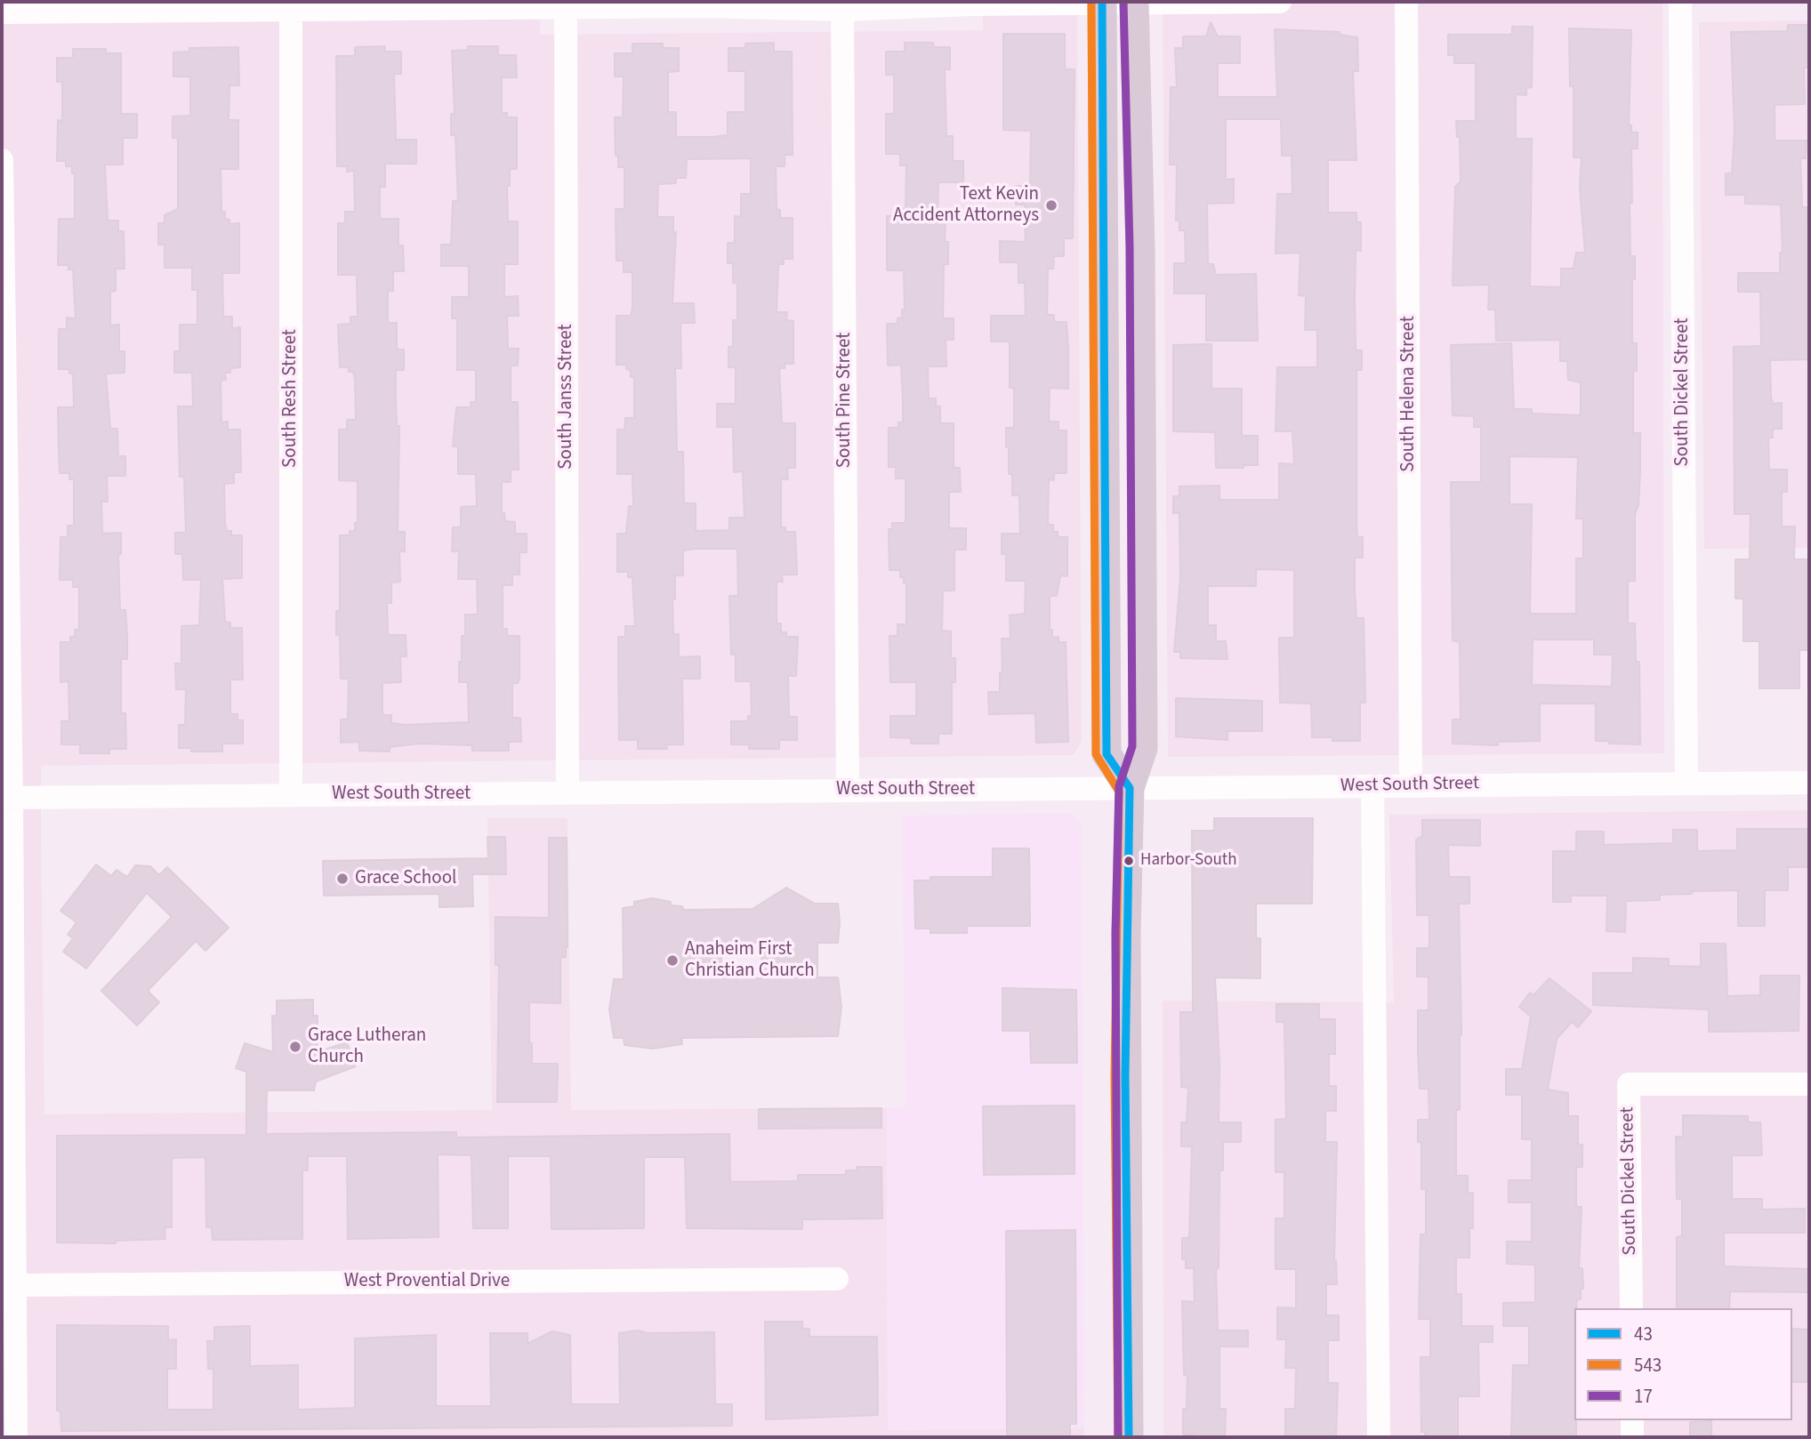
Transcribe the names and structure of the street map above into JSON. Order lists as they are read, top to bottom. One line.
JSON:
{"streets":{"street":["South Dickel Street","South Helena Street","South Janss Street","South Resh Street","South Pine Street","West South Street","West Provential Drive"]},"crossings":[["South Dickel Street","West South Street"],["South Helena Street","West South Street"],["South Janss Street","West South Street"],["South Resh Street","West South Street"],["South Pine Street","West South Street"]],"places":["Text Kevin Accident Attorneys","Harbor-South","Grace School","Anaheim First Christian Church","Grace Lutheran Church"],"lines":["transit line 43","transit line 543","transit line 17"],"legend":["43","543","17"]}
